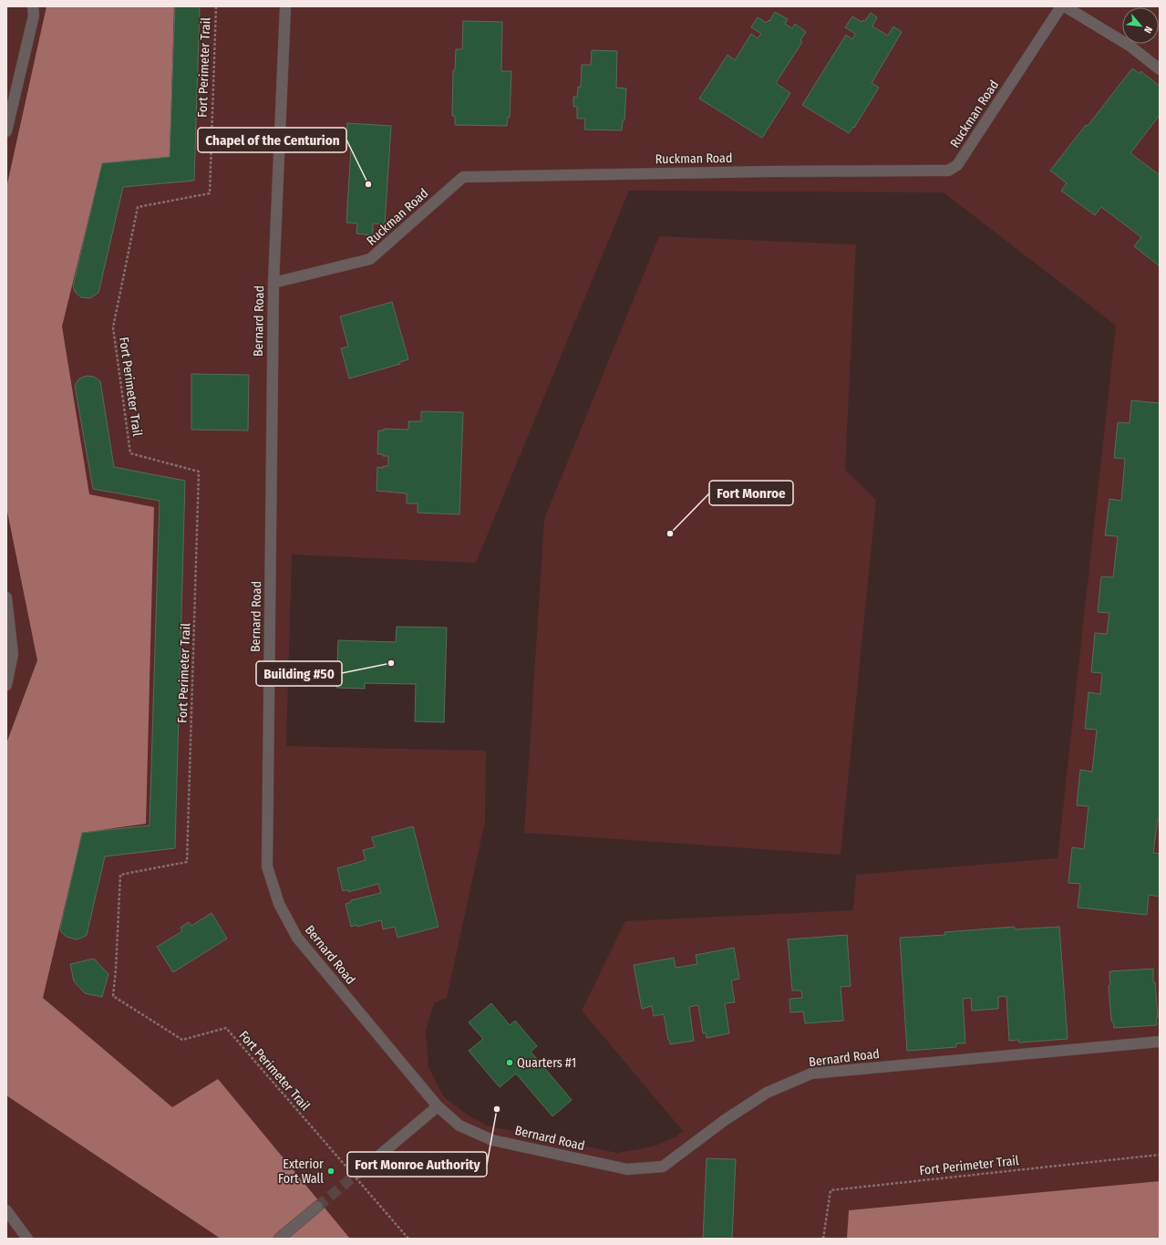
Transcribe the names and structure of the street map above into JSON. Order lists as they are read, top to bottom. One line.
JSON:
{"streets":{"street":["Ruckman Road","Bernard Road"],"path":["Fort Perimeter Trail"]},"crossings":[["Ruckman Road","Bernard Road"]],"places":["Chapel of the Centurion","Fort Monroe","Building #50","Quarters #1","Fort Monroe Authority","Exterior Fort Wall"],"north":"bottom right"}
